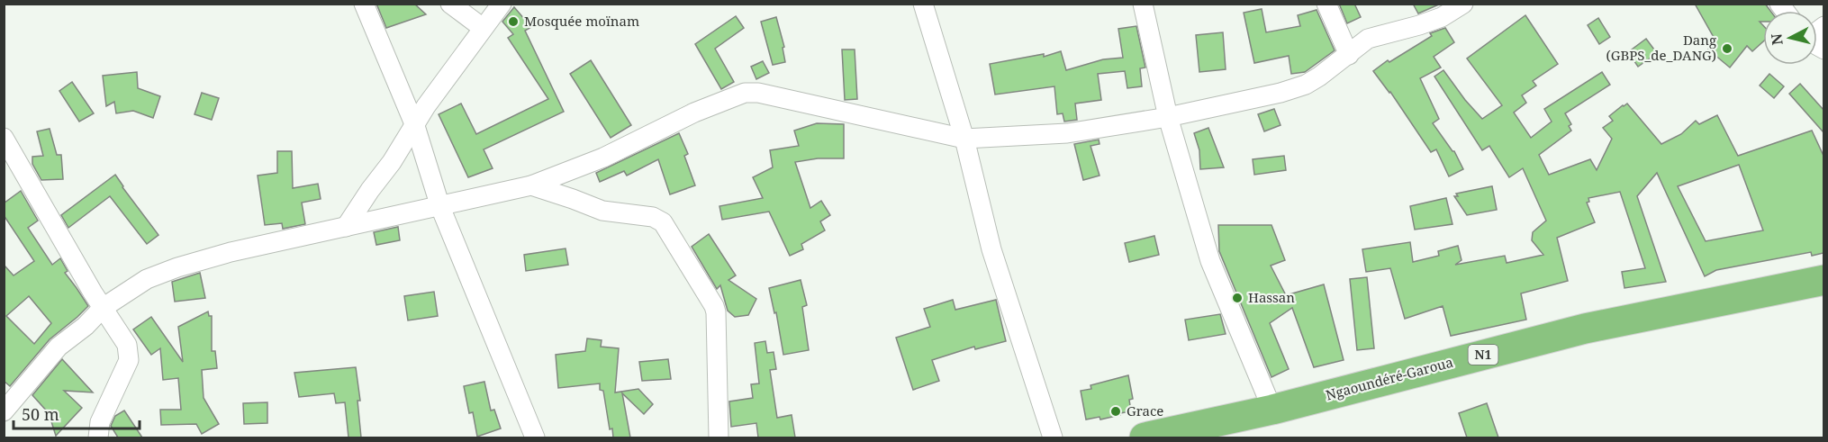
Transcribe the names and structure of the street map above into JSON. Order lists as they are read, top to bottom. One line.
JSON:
{"streets":{"highway":["N1","Ngaoundéré-Garoua"]},"places":["Mosquée moïnam","Dang (GBPS_de_DANG)","Hassan","Grace"],"scale_bar":"50 m","north":"left"}
